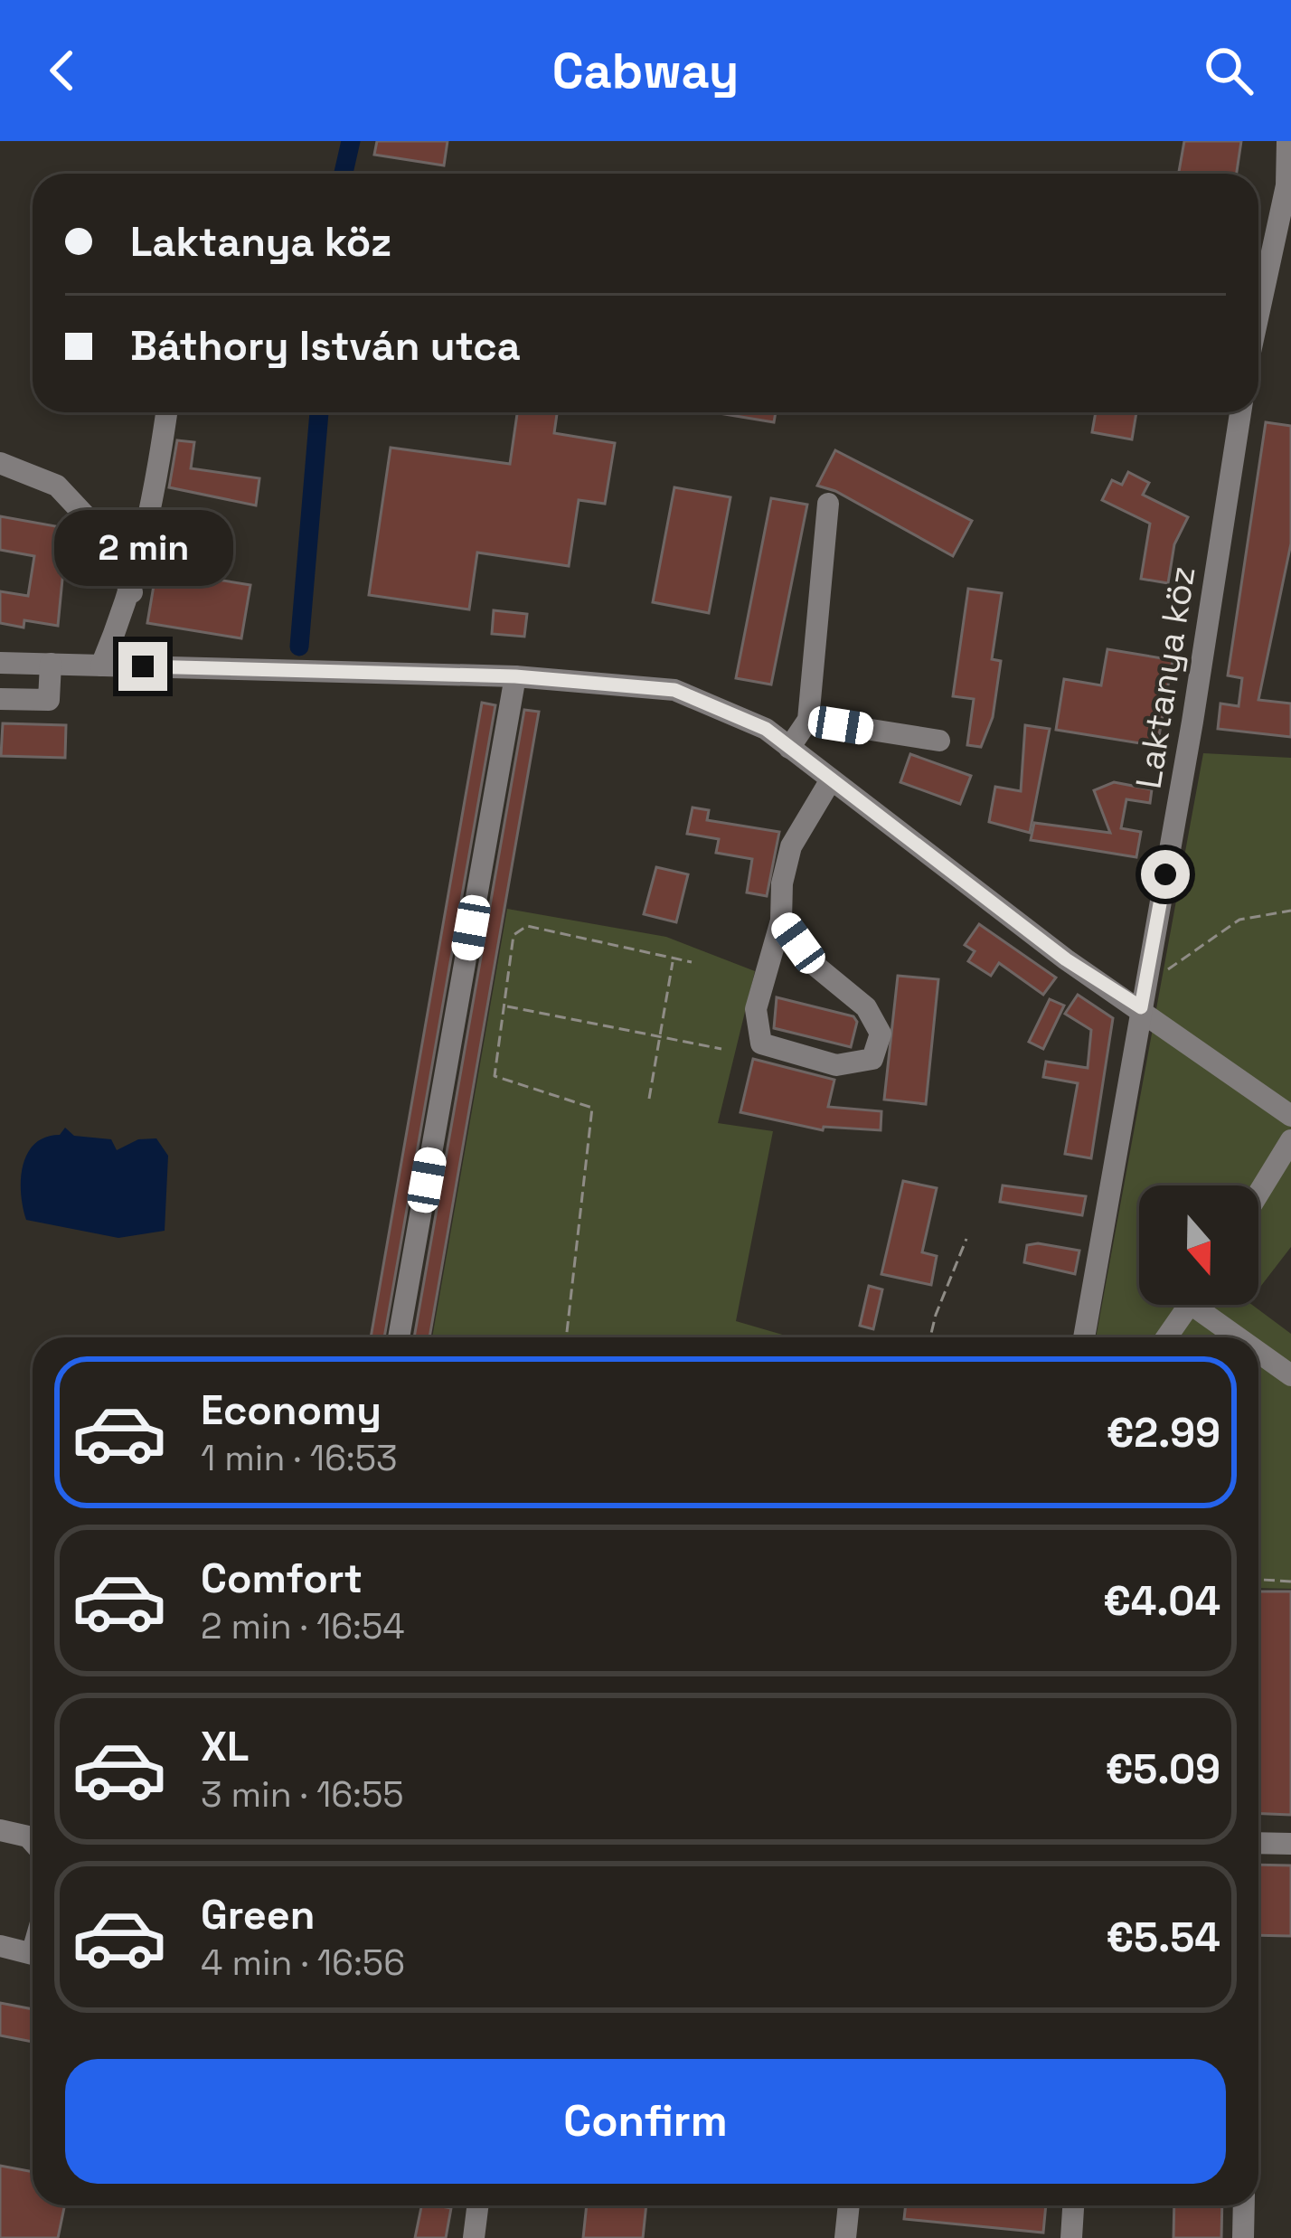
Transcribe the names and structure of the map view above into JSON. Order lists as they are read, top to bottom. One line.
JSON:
{"streets":{"street":["Laktanya köz"]},"north":"bottom","page":{"header":"Cabway","banner":["Laktanya köz","Báthory István utca"],"bubble":"2 min","list":[{"name":"Economy","note":"1 min · 16:53","value":"€2.99"},{"name":"Comfort","note":"2 min · 16:54","value":"€4.04"},{"name":"XL","note":"3 min · 16:55","value":"€5.09"},{"name":"Green","note":"4 min · 16:56","value":"€5.54"}],"buttons":"Confirm"}}
